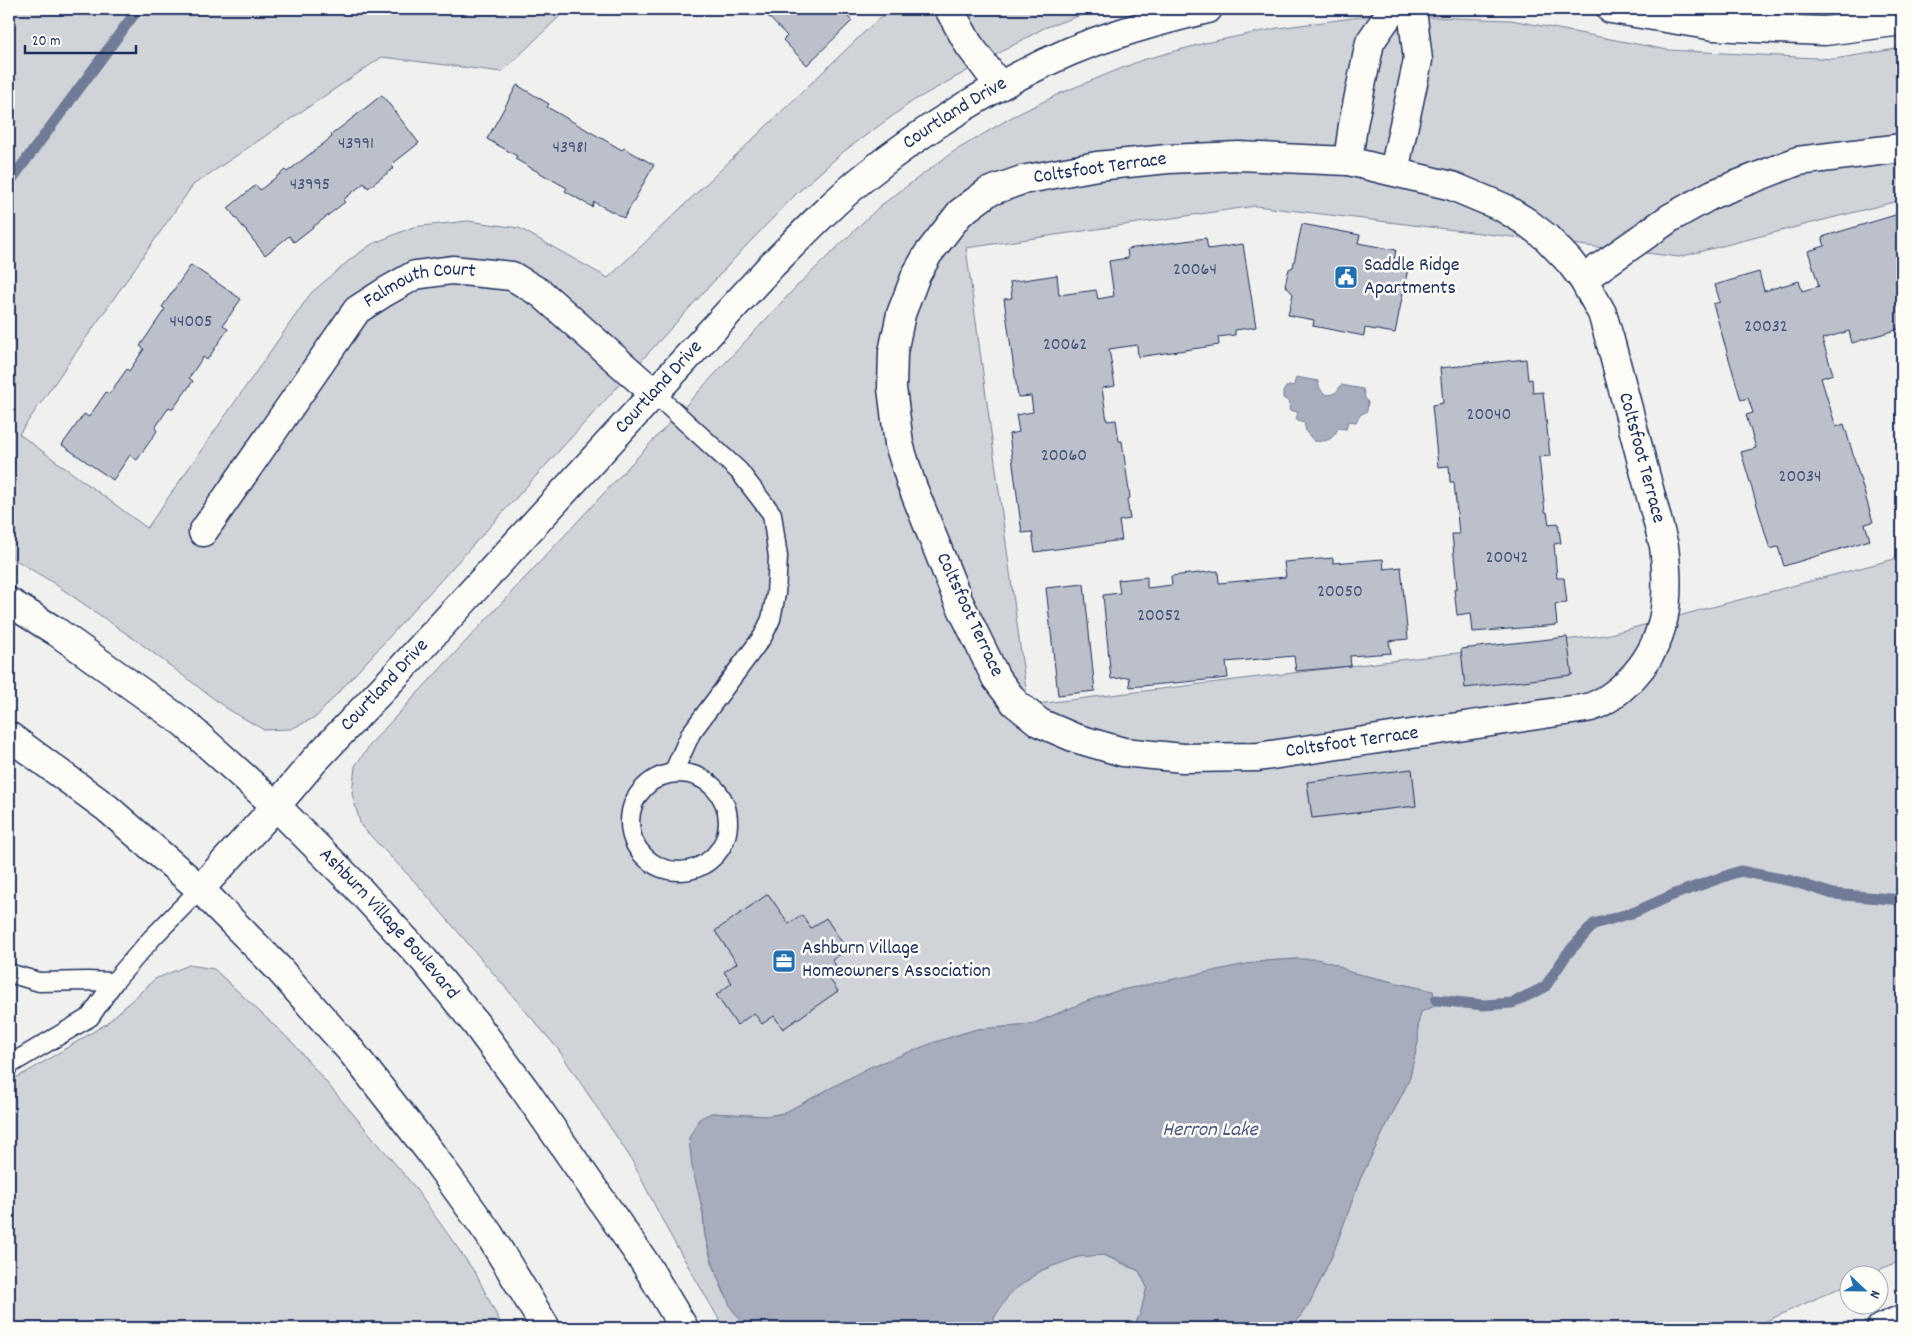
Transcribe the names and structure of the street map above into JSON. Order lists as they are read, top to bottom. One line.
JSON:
{"streets":{"street":["Courtland Drive","Coltsfoot Terrace","Falmouth Court","Ashburn Village Boulevard"]},"crossings":[["Courtland Drive","Falmouth Court"],["Courtland Drive","Ashburn Village Boulevard"]],"water":["Herron Lake"],"places":{"public building":["Saddle Ridge Apartments"],"office":["Ashburn Village Homeowners Association"]},"house_numbers":["43991","43981","43995","20064","44005","20032","20062","20040","20060","20034","20042","20050","20052"],"scale_bar":"20 m","north":"right"}
